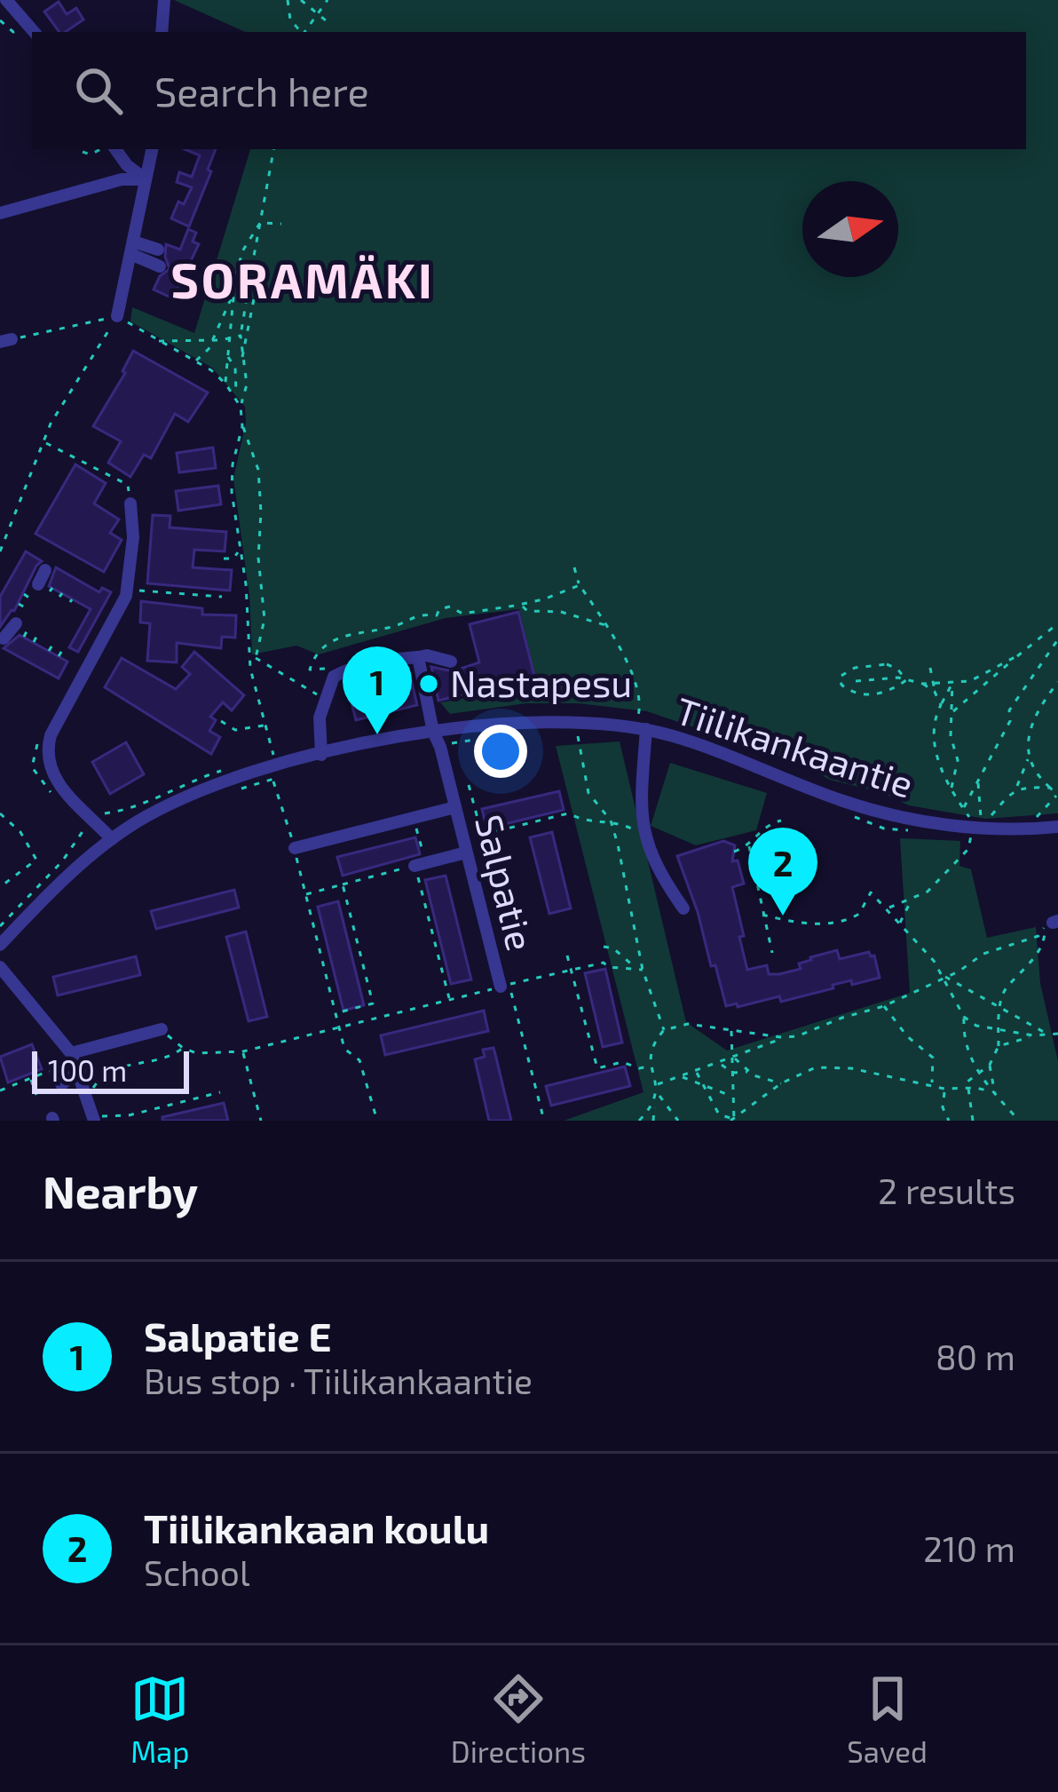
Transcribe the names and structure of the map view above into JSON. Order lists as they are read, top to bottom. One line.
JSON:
{"streets":{"street":["Tiilikankaantie","Salpatie"]},"crossings":[["Tiilikankaantie","Salpatie"]],"districts":["SORAMÄKI"],"places":["Nastapesu"],"scale_bar":"100 m","north":"right","page":{"search":"Search here","pins":["1","2"],"scale":"100 m","heading":["Nearby","2 results"],"list":[{"mark":"1","name":"Salpatie E","note":"Bus stop · Tiilikankaantie","value":"80 m"},{"mark":"2","name":"Tiilikankaan koulu","note":"School","value":"210 m"}],"nav":["Map","Directions","Saved"]}}
